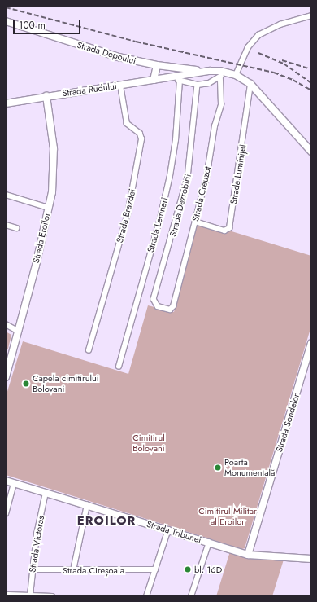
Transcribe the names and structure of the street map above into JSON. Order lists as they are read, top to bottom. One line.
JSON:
{"streets":{"street":["Strada Depoului","Strada Rudului","Strada Luminiței","Strada Creuzot","Strada Dezrobirii","Strada Brazdei","Strada Lemnari","Strada Eroilor","Strada Sondelor","Strada Tribunei","Strada Victoras","Strada Cireșoaia"]},"crossings":[["Strada Depoului","Strada Rudului"],["Strada Rudului","Strada Luminiței"],["Strada Rudului","Strada Creuzot"],["Strada Rudului","Strada Brazdei"],["Strada Rudului","Strada Eroilor"],["Strada Luminiței","Strada Creuzot"],["Strada Creuzot","Strada Dezrobirii"],["Strada Sondelor","Strada Tribunei"],["Strada Tribunei","Strada Victoras"],["Strada Victoras","Strada Cireșoaia"]],"districts":["EROILOR"],"parks":["Cimitirul Bolovani","Cimitirul Militar al Eroilor"],"places":["Capela cimitirului Bolovani","Poarta Monumentală","bl. 16D"],"scale_bar":"100 m"}
